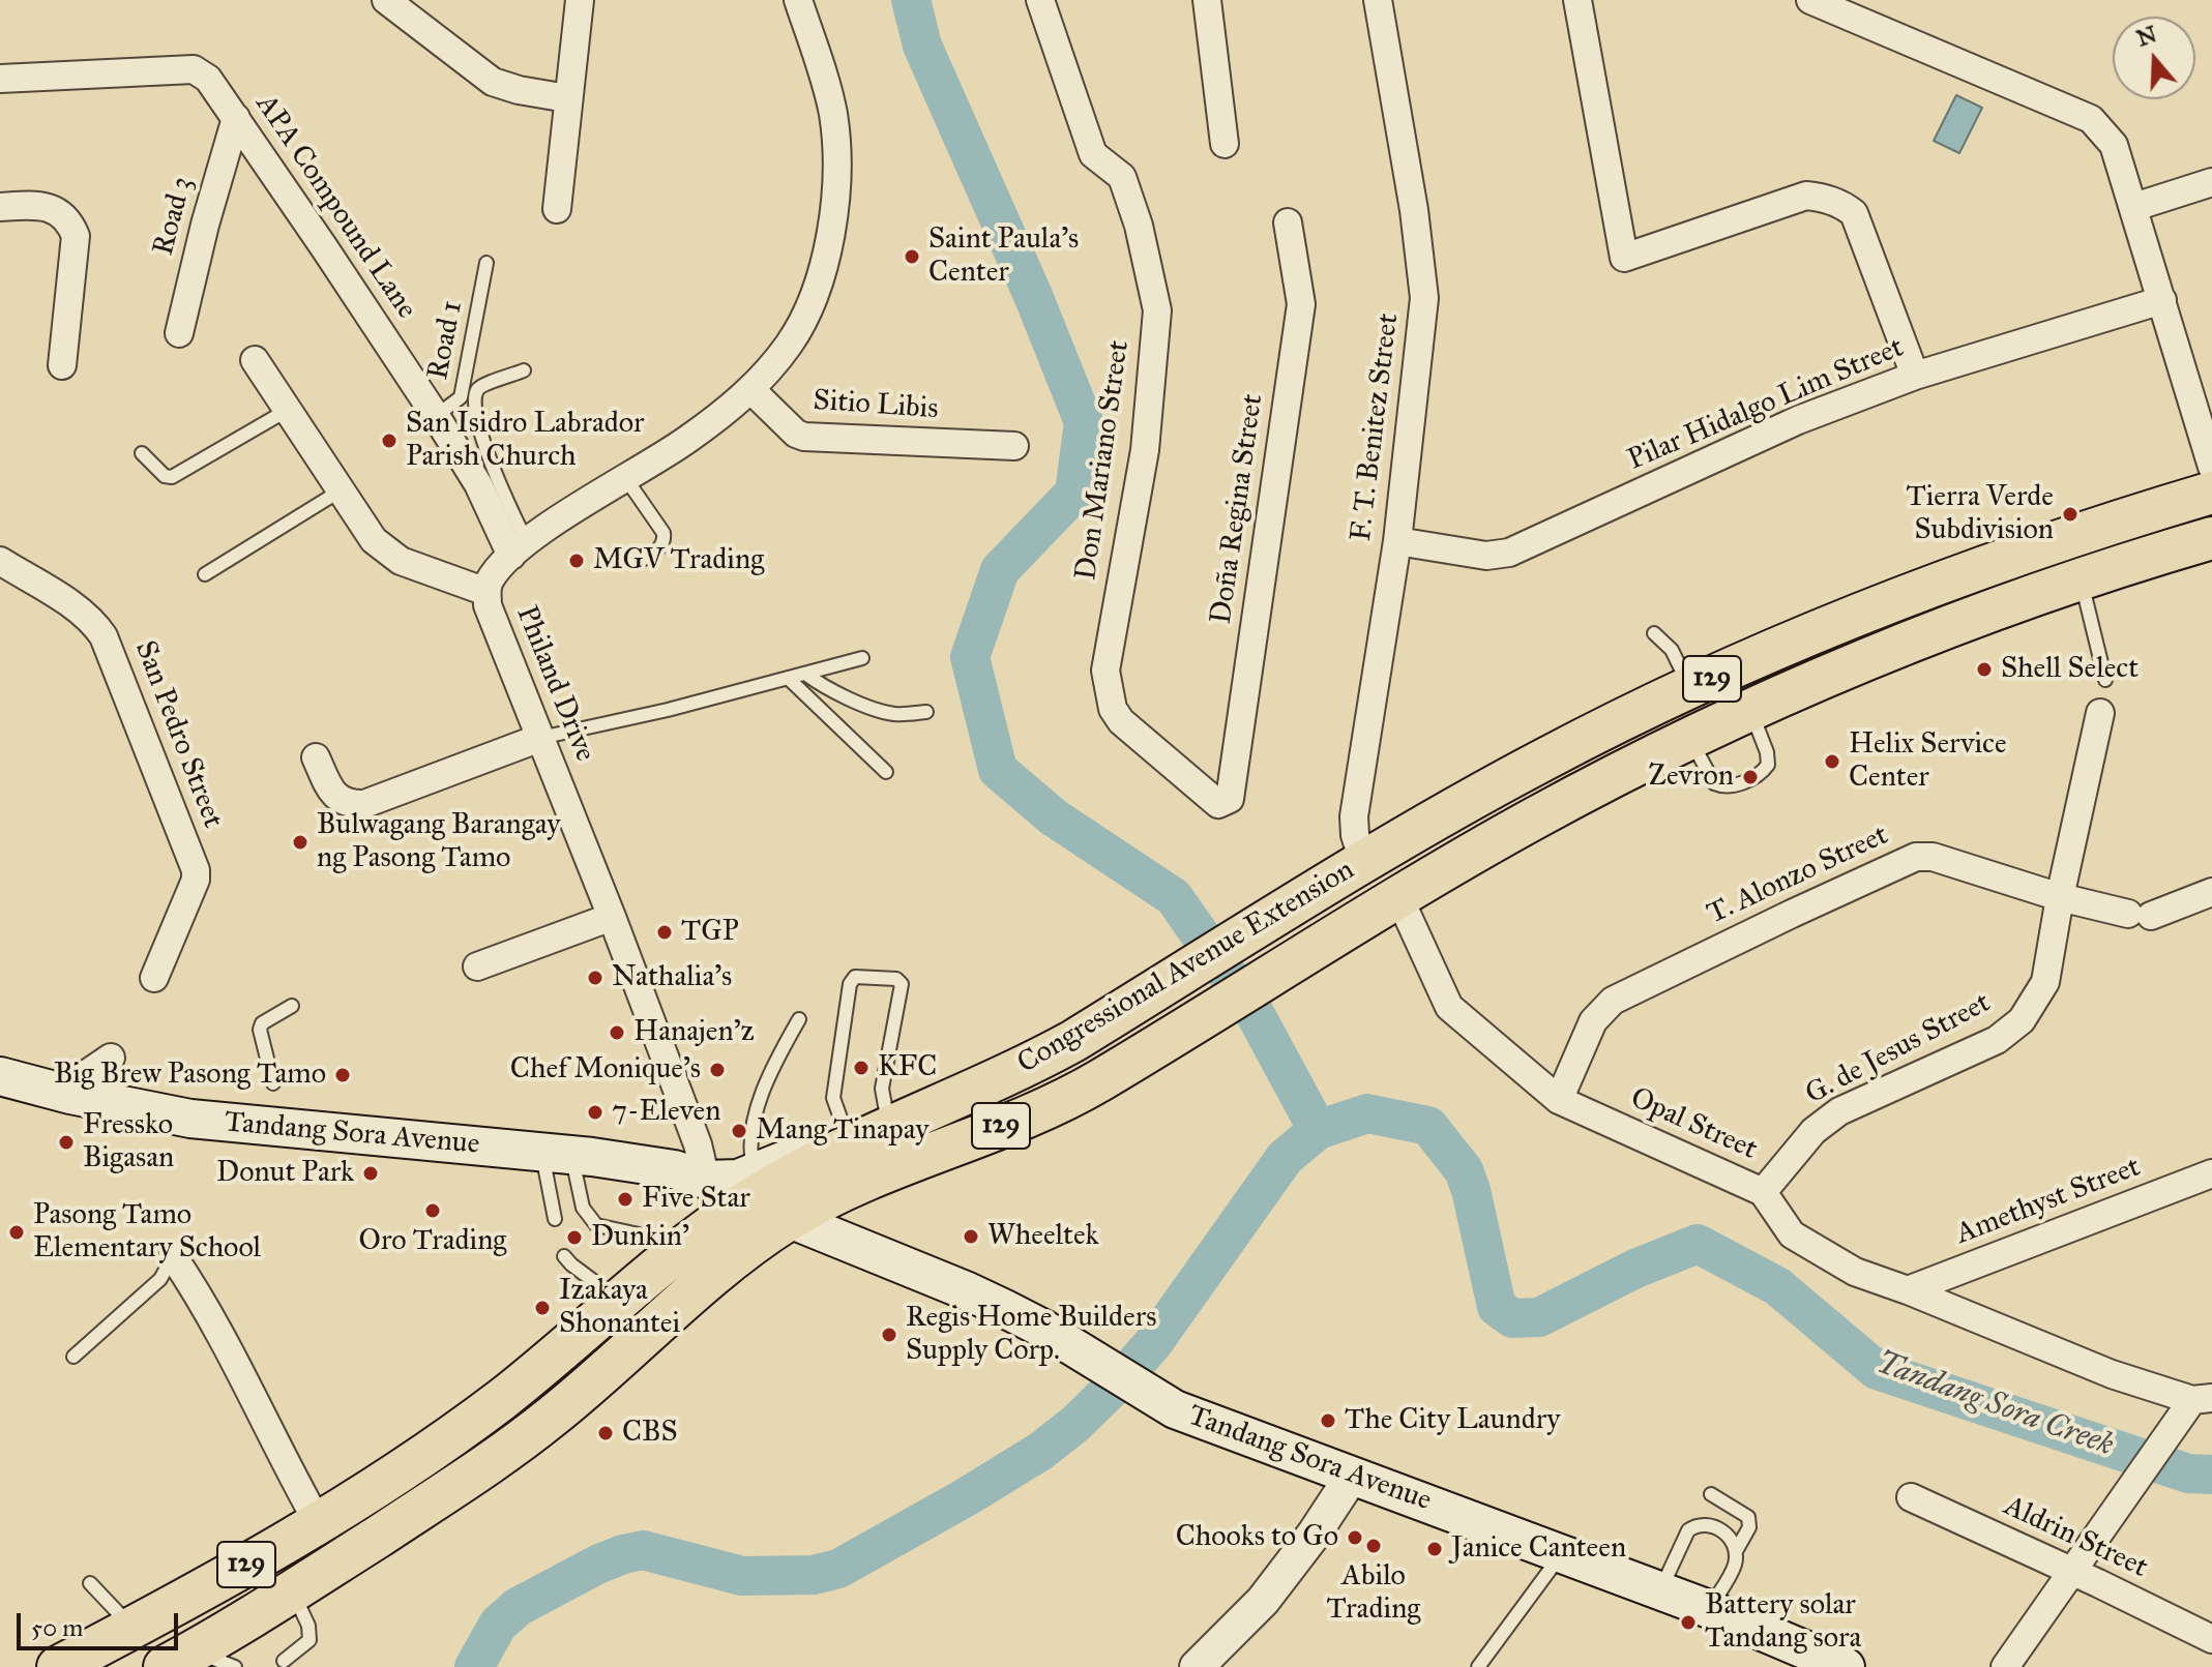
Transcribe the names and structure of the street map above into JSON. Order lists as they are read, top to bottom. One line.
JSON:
{"streets":{"main road":["129","Congressional Avenue Extension","Tandang Sora Avenue"],"street":["APA Compound Lane","Road 3","Pilar Hidalgo Lim Street","Sitio Libis","F. T. Benitez Street","Don Mariano Street","Doña Regina Street","Philand Drive","San Pedro Street","T. Alonzo Street","G. de Jesus Street","Opal Street","Amethyst Street","Aldrin Street"],"lane":["Road 1"]},"crossings":[["APA Compound Lane","Road 3"],["APA Compound Lane","Road 1"],["APA Compound Lane","Philand Drive"],["Pilar Hidalgo Lim Street","F. T. Benitez Street"],["Sitio Libis","Philand Drive"],["F. T. Benitez Street","Congressional Avenue Extension"],["Don Mariano Street","Doña Regina Street"],["Philand Drive","Tandang Sora Avenue"],["T. Alonzo Street","G. de Jesus Street"],["T. Alonzo Street","Opal Street"],["Congressional Avenue Extension","Opal Street"],["Congressional Avenue Extension","Tandang Sora Avenue"],["G. de Jesus Street","Opal Street"],["Opal Street","Amethyst Street"]],"water":["Tandang Sora Creek"],"places":["Saint Paula's Center","San Isidro Labrador Parish Church","Tierra Verde Subdivision","MGV Trading","Shell Select","Helix Service Center","Zevron","Bulwagang Barangay ng Pasong Tamo","TGP","Nathalia's","Hanajen'z","KFC","Chef Monique's","Big Brew Pasong Tamo","7-Eleven","Mang Tinapay","Fressko Bigasan","Donut Park","Five Star","Oro Trading","Pasong Tamo Elementary School","Wheeltek","Dunkin'","Izakaya Shonantei","Regis Home Builders Supply Corp.","The City Laundry","CBS","Chooks to Go","Abilo Trading","Janice Canteen","Battery solar Tandang sora"],"scale_bar":"50 m","north":"top"}
